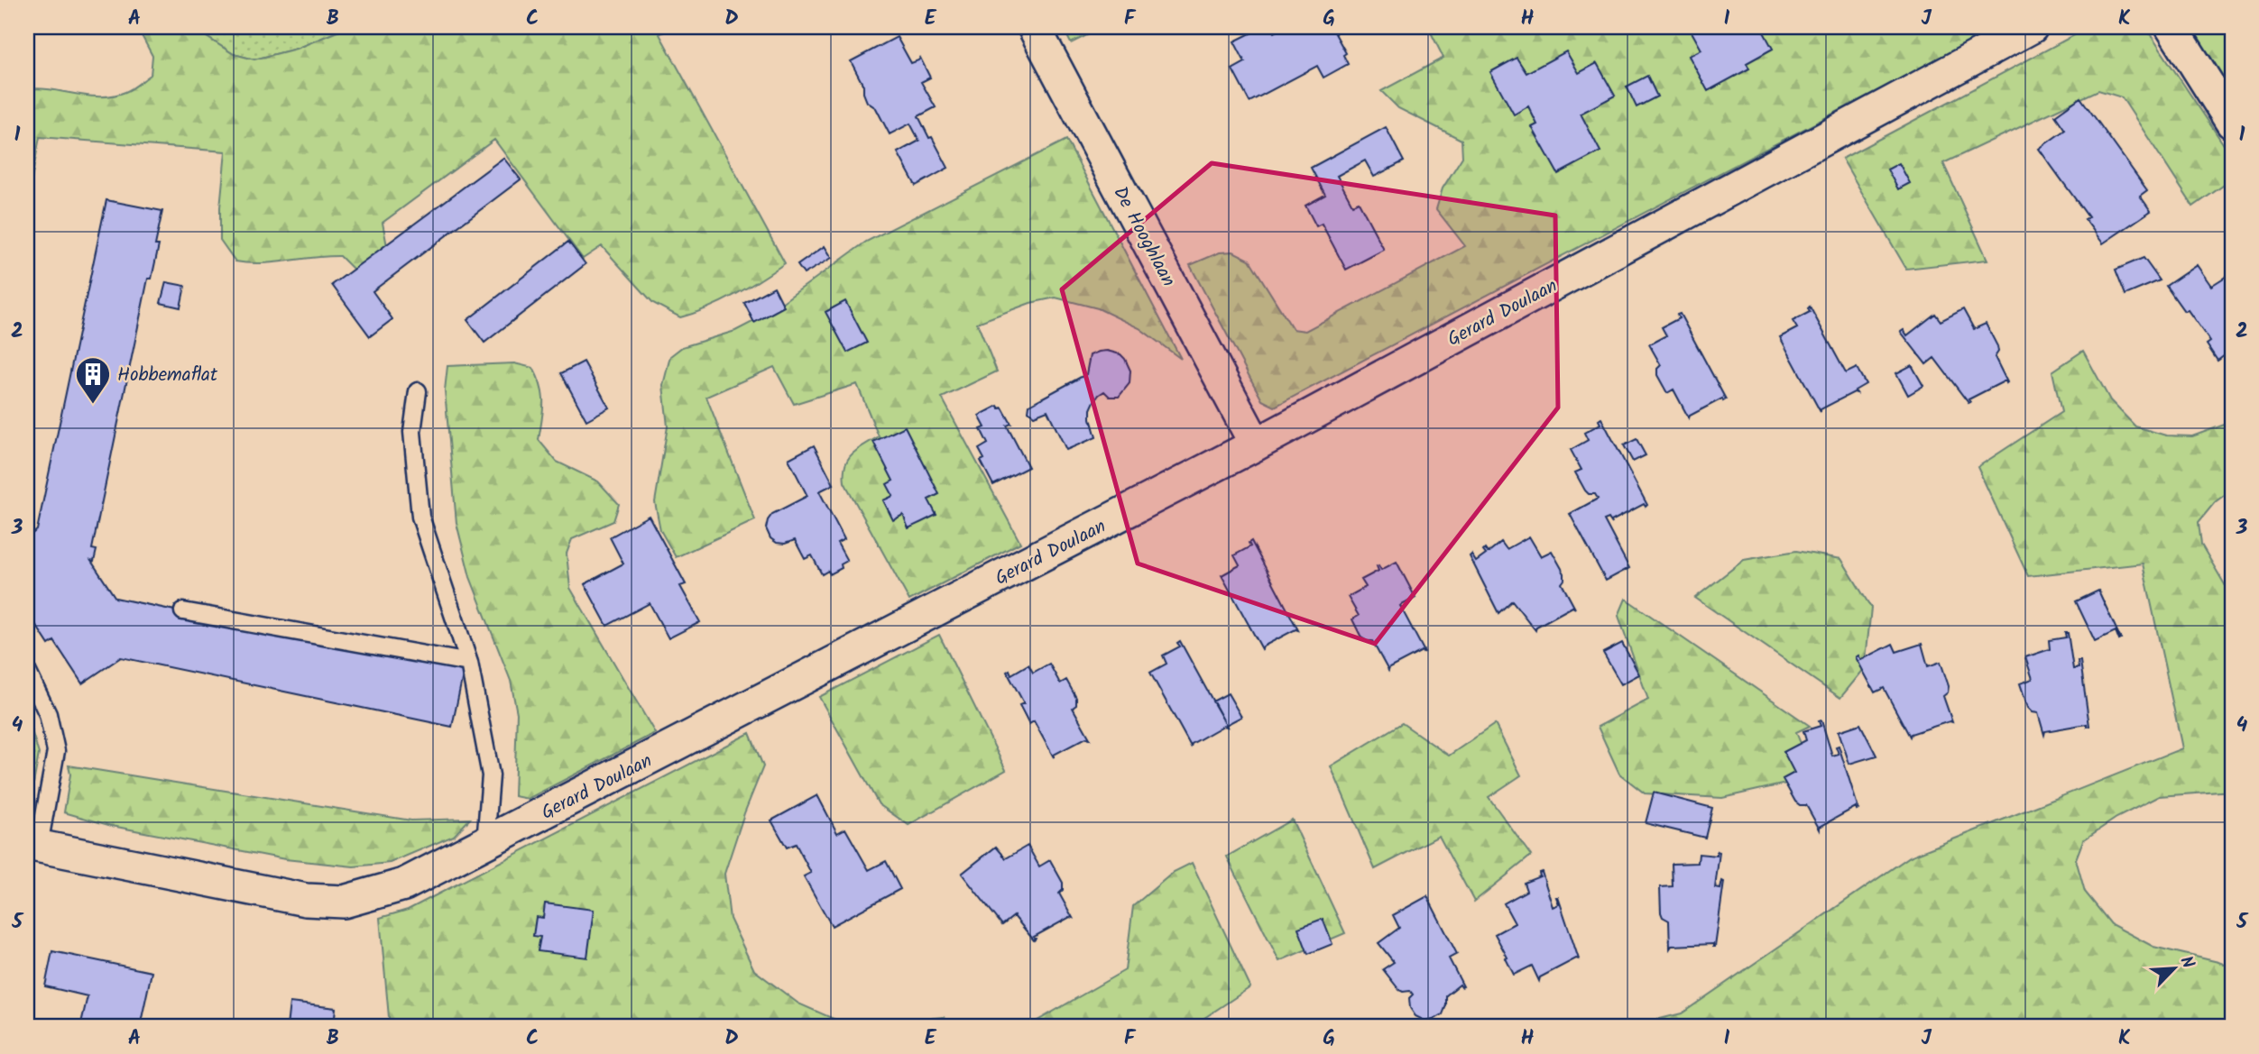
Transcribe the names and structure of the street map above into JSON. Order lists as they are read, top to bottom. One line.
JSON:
{"streets":{"street":["De Hooghlaan","Gerard Doulaan"]},"crossings":[["De Hooghlaan","Gerard Doulaan"]],"places":{"building":["Hobbemaflat"]},"north":"top right","grid":{"columns":["A","B","C","D","E","F","G","H","I","J","K"],"rows":["1","2","3","4","5"]}}
